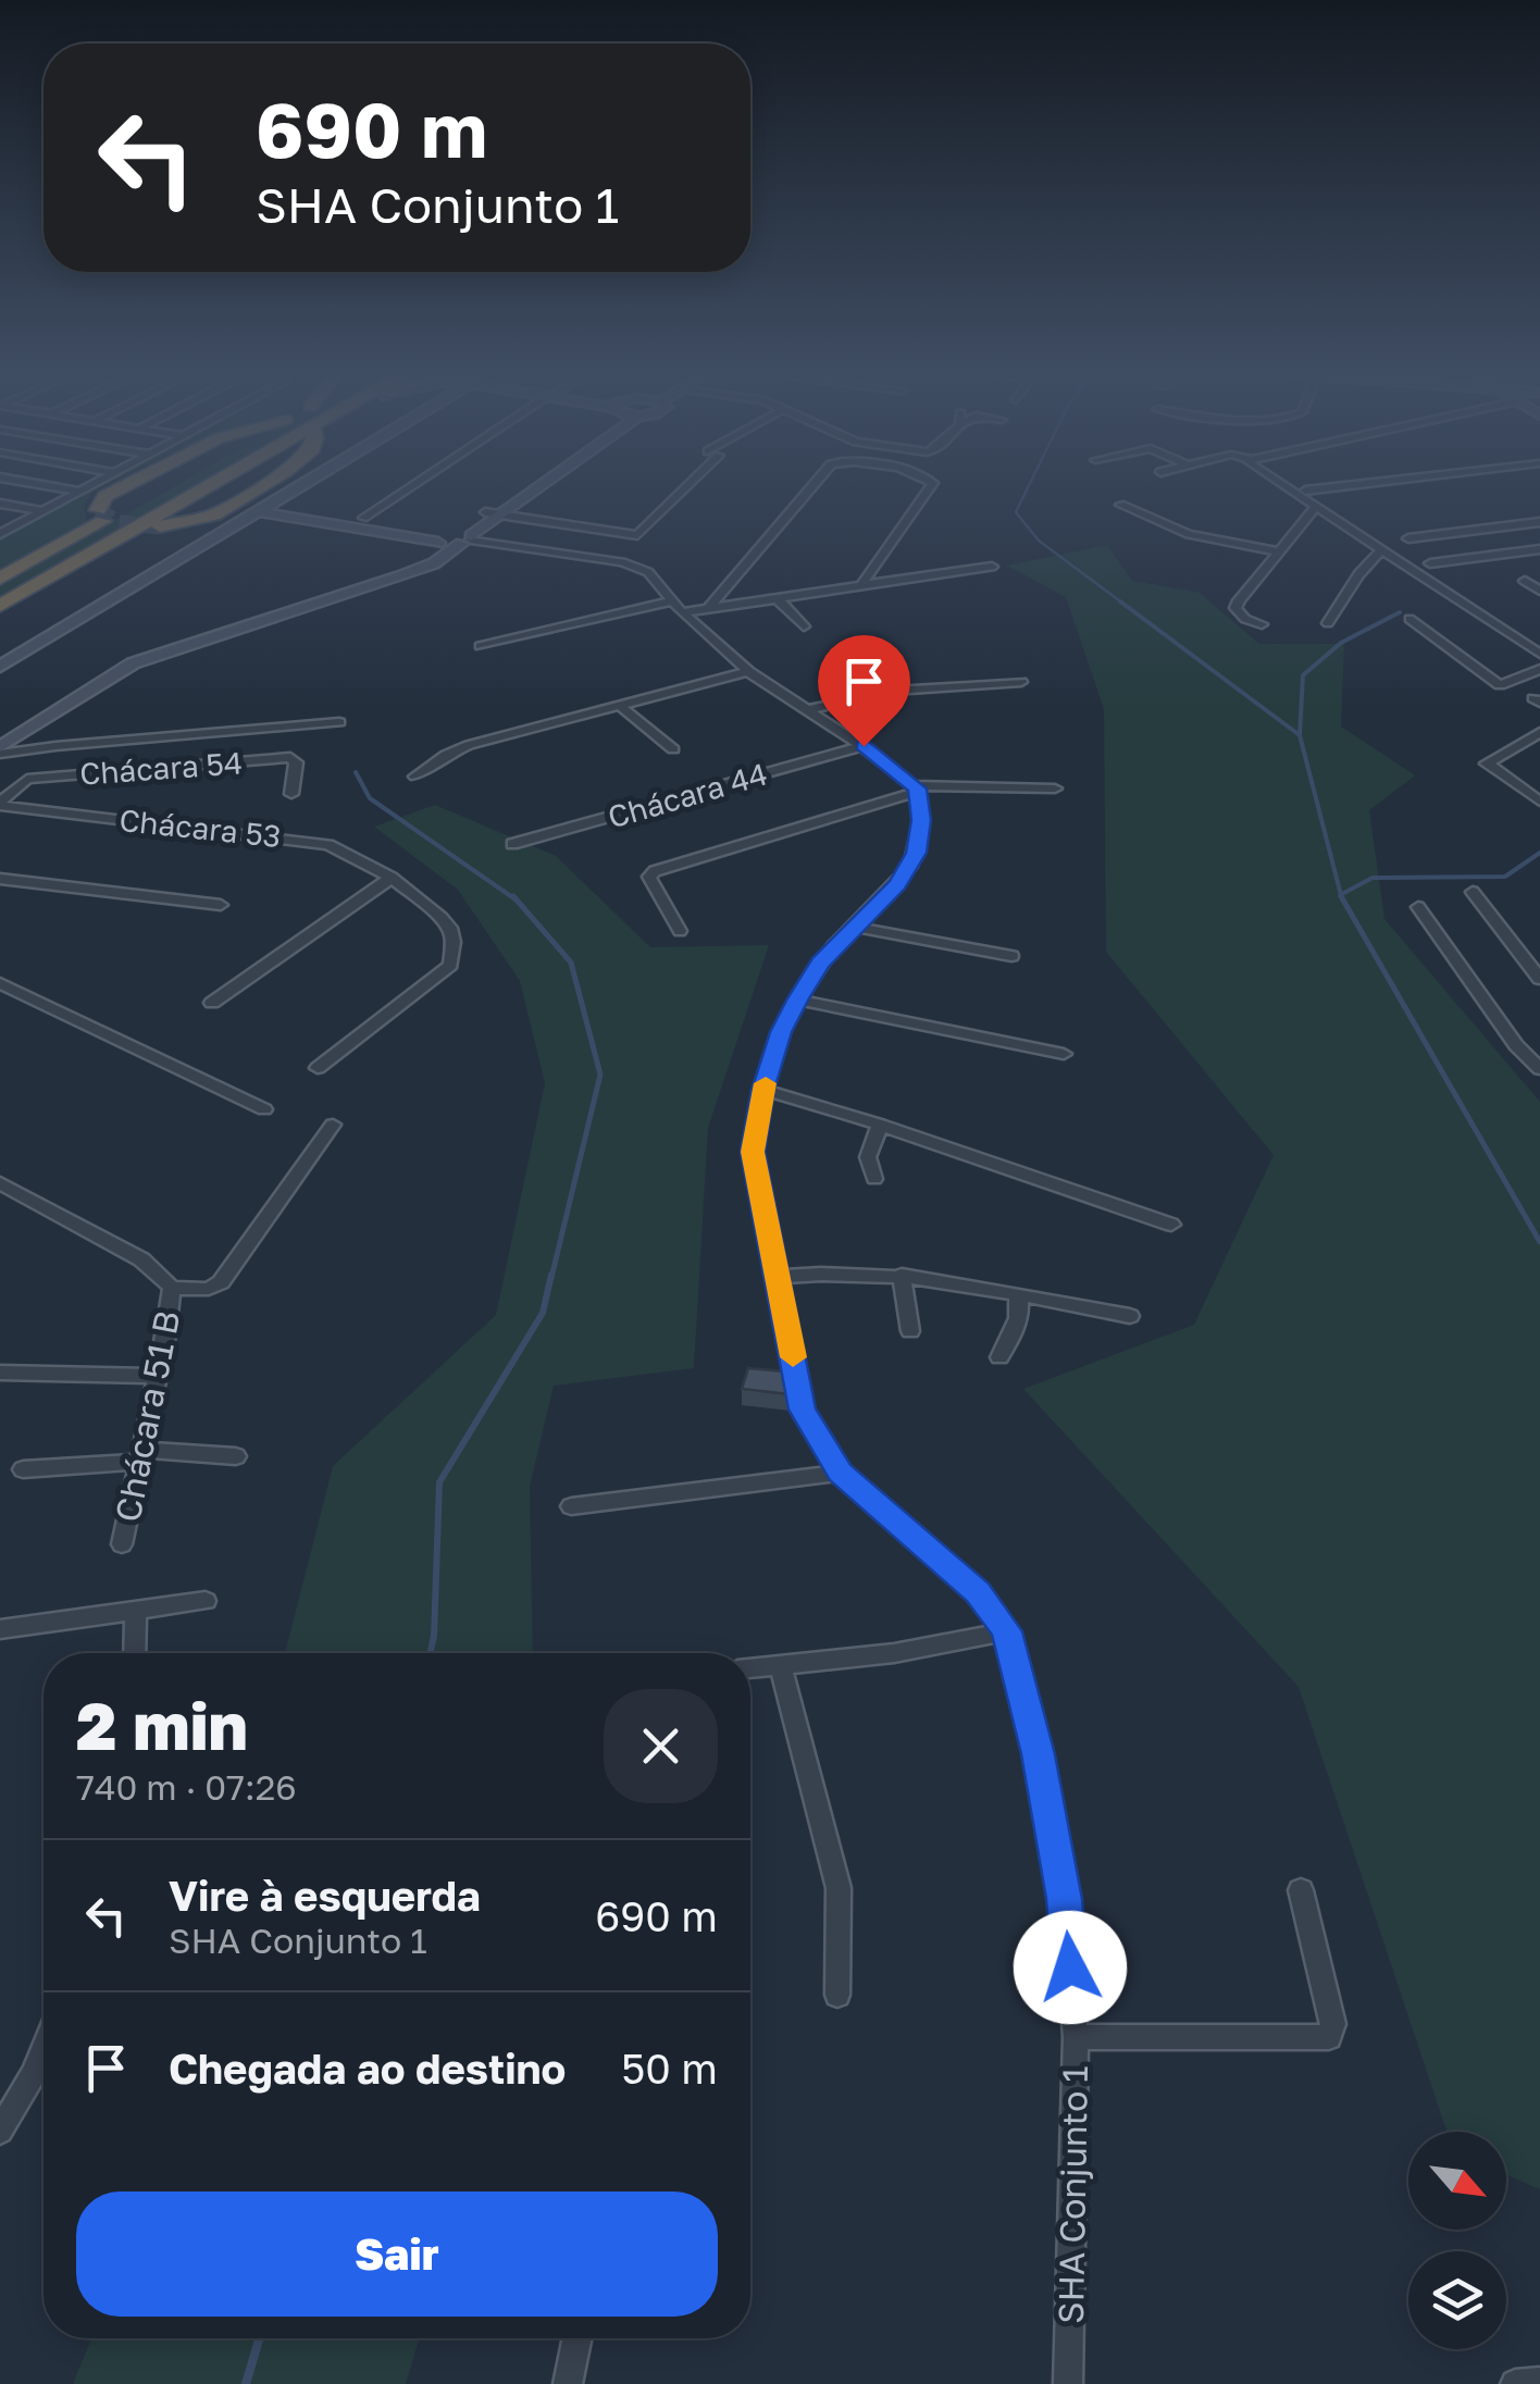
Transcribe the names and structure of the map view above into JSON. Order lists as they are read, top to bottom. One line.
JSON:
{"streets":{"street":["Chácara 54","Chácara 44","Chácara 53","Chácara 51 B","SHA Conjunto 1"]},"crossings":[["Chácara 54","Chácara 53"],["Chácara 44","SHA Conjunto 1"]],"north":"bottom right","page":{"turn":["690 m","SHA Conjunto 1"],"heading":["2 min","740 m · 07:26"],"list":[{"name":"Vire à esquerda","note":"SHA Conjunto 1","value":"690 m"},{"name":"Chegada ao destino","value":"50 m"}],"buttons":"Sair"}}
